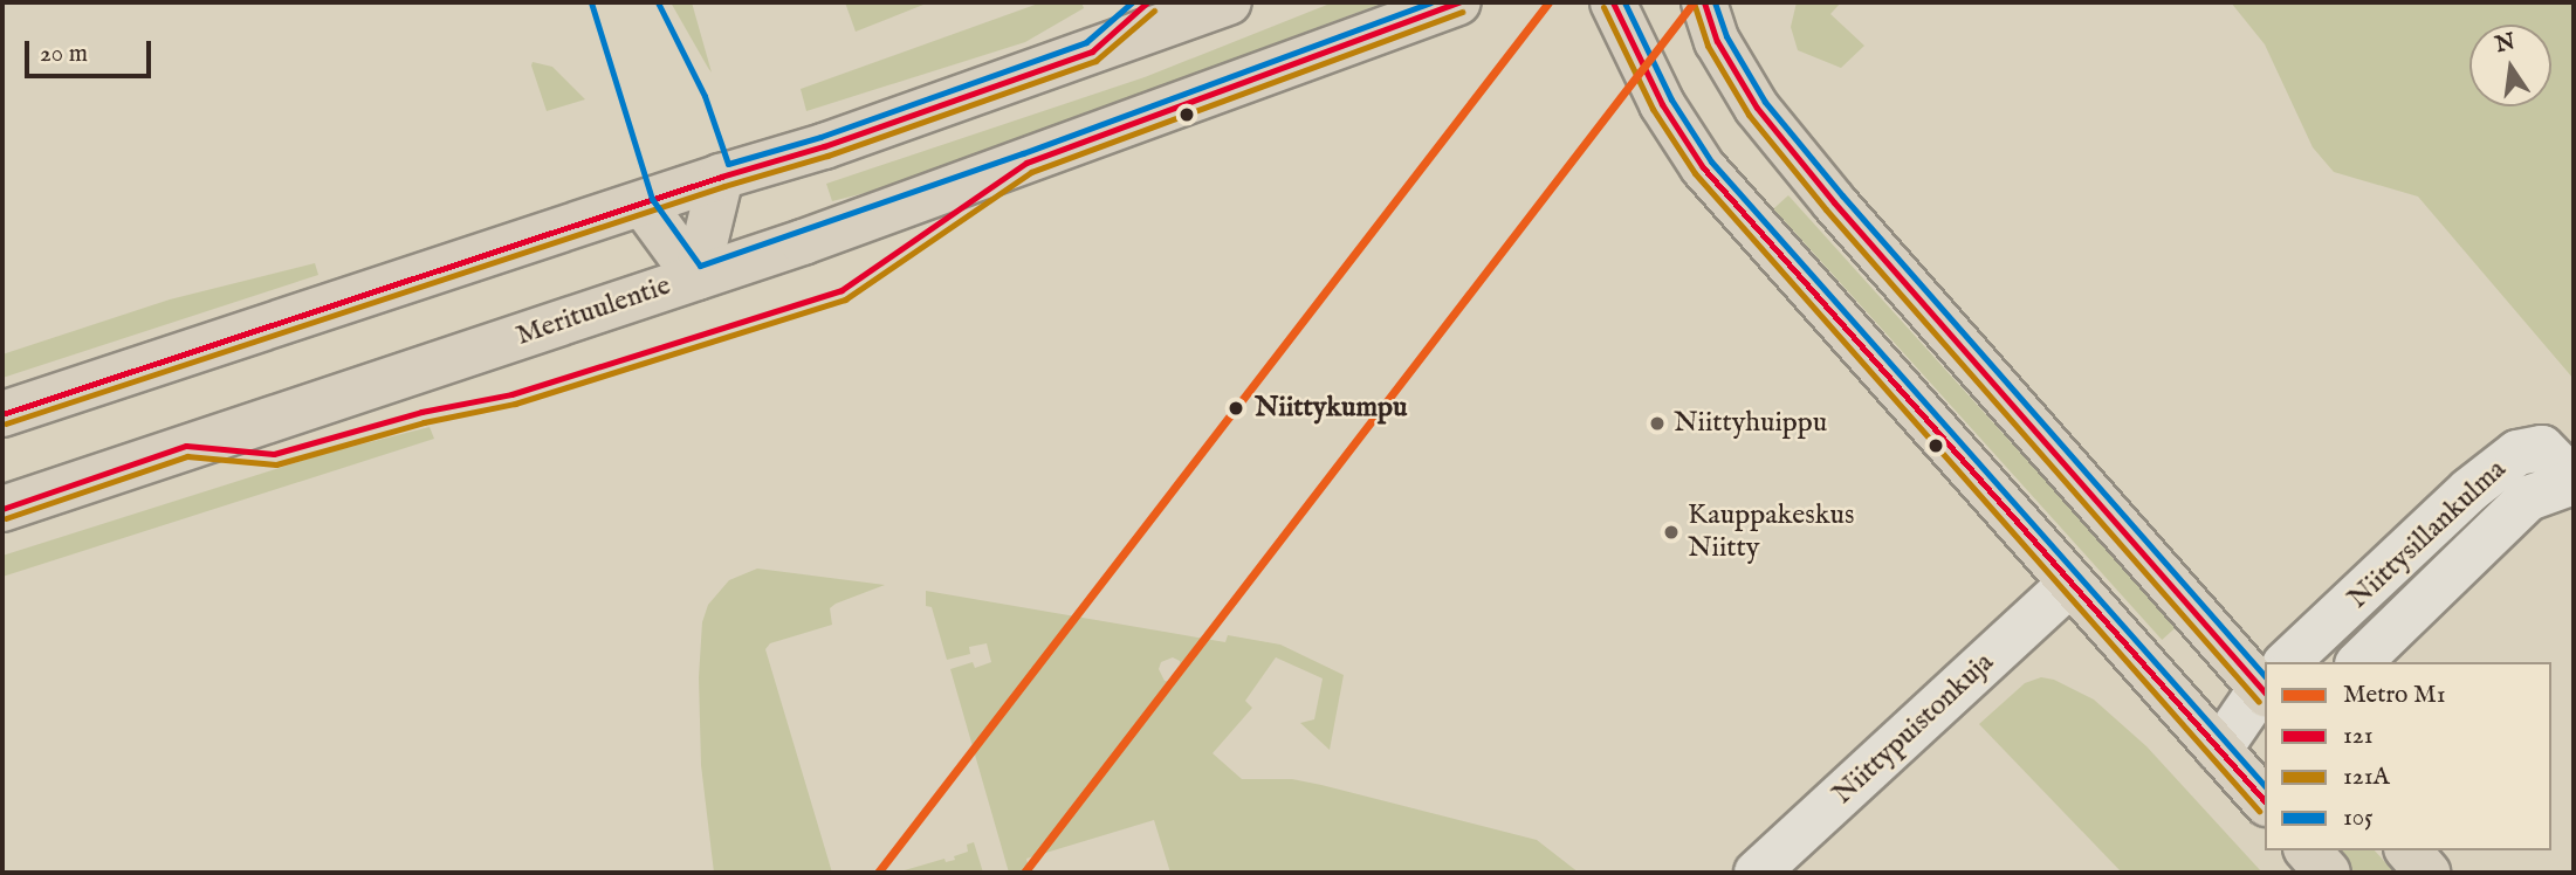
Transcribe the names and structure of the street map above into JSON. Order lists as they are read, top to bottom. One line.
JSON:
{"streets":{"main road":["Merituulentie"],"street":["Niittysillankulma","Niittypuistonkuja"]},"places":["Niittykumpu","Niittyhuippu","Kauppakeskus Niitty"],"lines":["metro line M1","transit line 121","transit line 105","transit line 121A"],"legend":["Metro M1","121","121A","105"],"scale_bar":"20 m","north":"top"}
